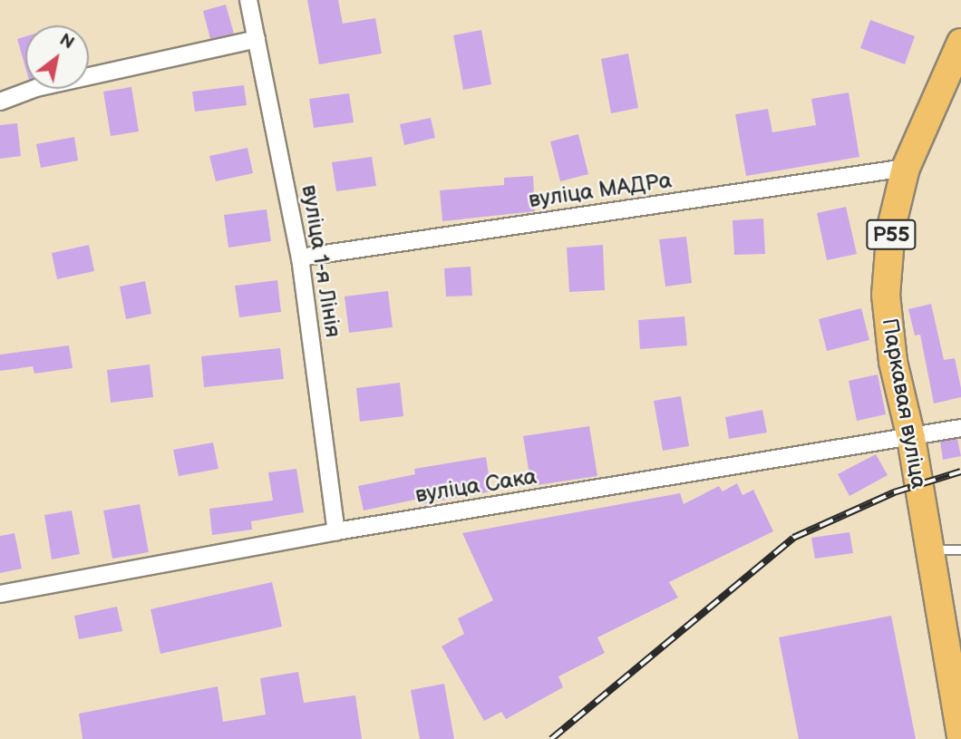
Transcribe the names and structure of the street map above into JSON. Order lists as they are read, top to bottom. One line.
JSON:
{"streets":{"main road":["Р55","Паркавая вуліца"],"street":["вуліца МАДРа","вуліца 1-я Лінія","вуліца Сака"]},"crossings":[["вуліца МАДРа","вуліца 1-я Лінія"],["вуліца МАДРа","Паркавая вуліца"],["вуліца 1-я Лінія","вуліца Сака"],["Паркавая вуліца","вуліца Сака"]],"north":"top right"}
